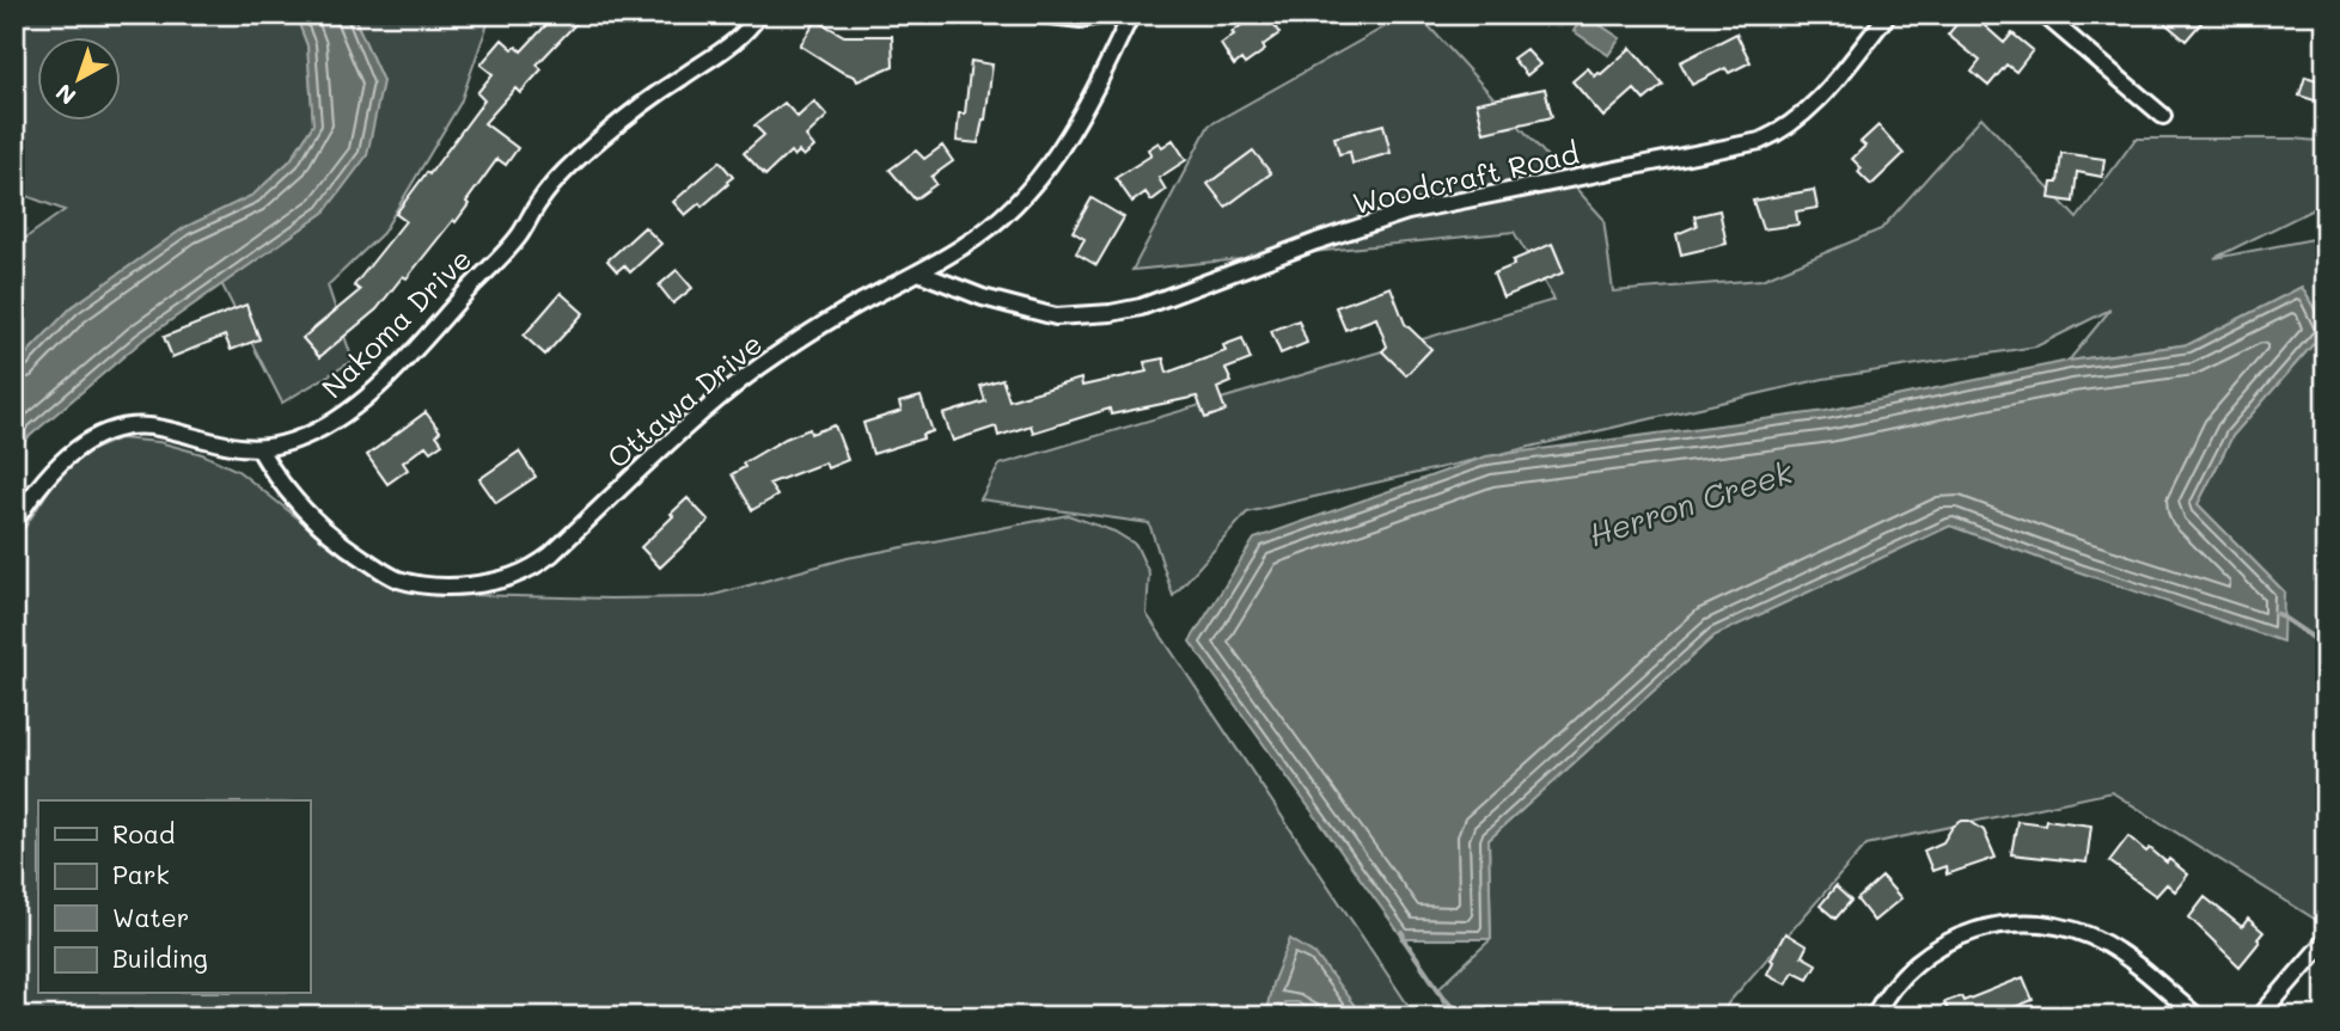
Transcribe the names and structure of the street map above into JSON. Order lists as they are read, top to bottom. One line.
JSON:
{"streets":{"street":["Woodcraft Road","Nakoma Drive","Ottawa Drive"]},"crossings":[["Woodcraft Road","Ottawa Drive"],["Nakoma Drive","Ottawa Drive"]],"water":["Herron Creek"],"legend":["Road","Park","Water","Building"],"north":"bottom left"}
